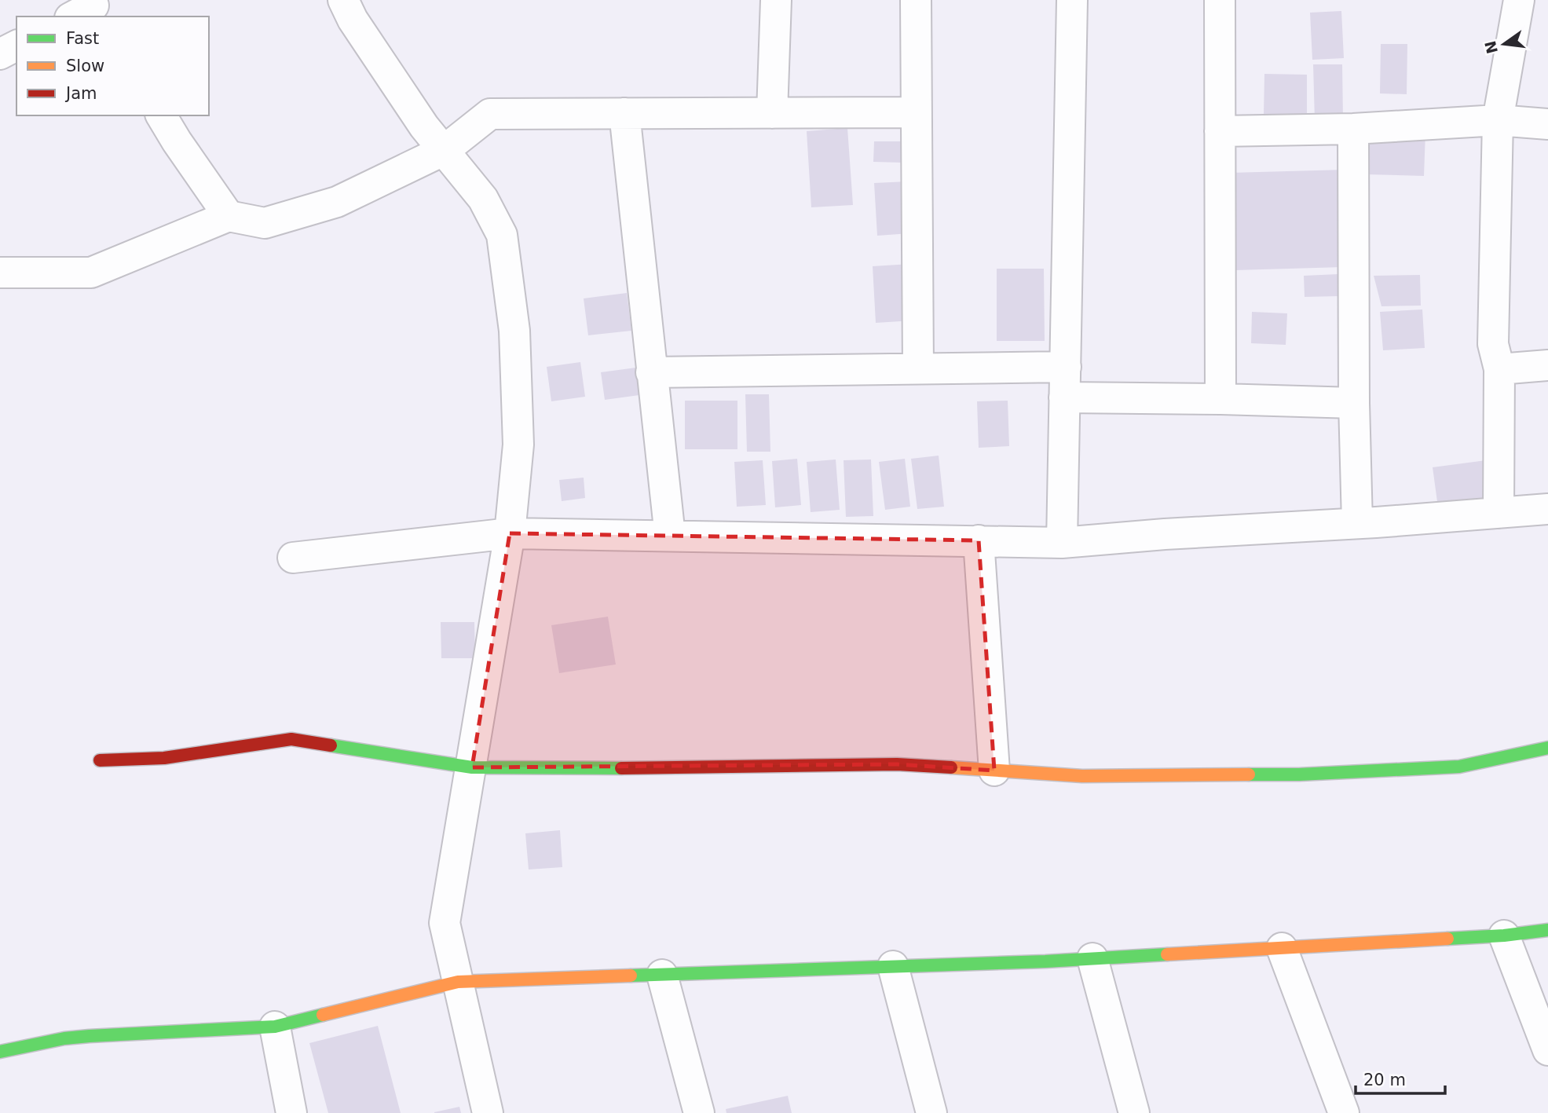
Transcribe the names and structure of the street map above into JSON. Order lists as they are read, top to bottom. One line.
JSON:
{"legend":["Fast","Slow","Jam"],"scale_bar":"20 m","north":"left"}
